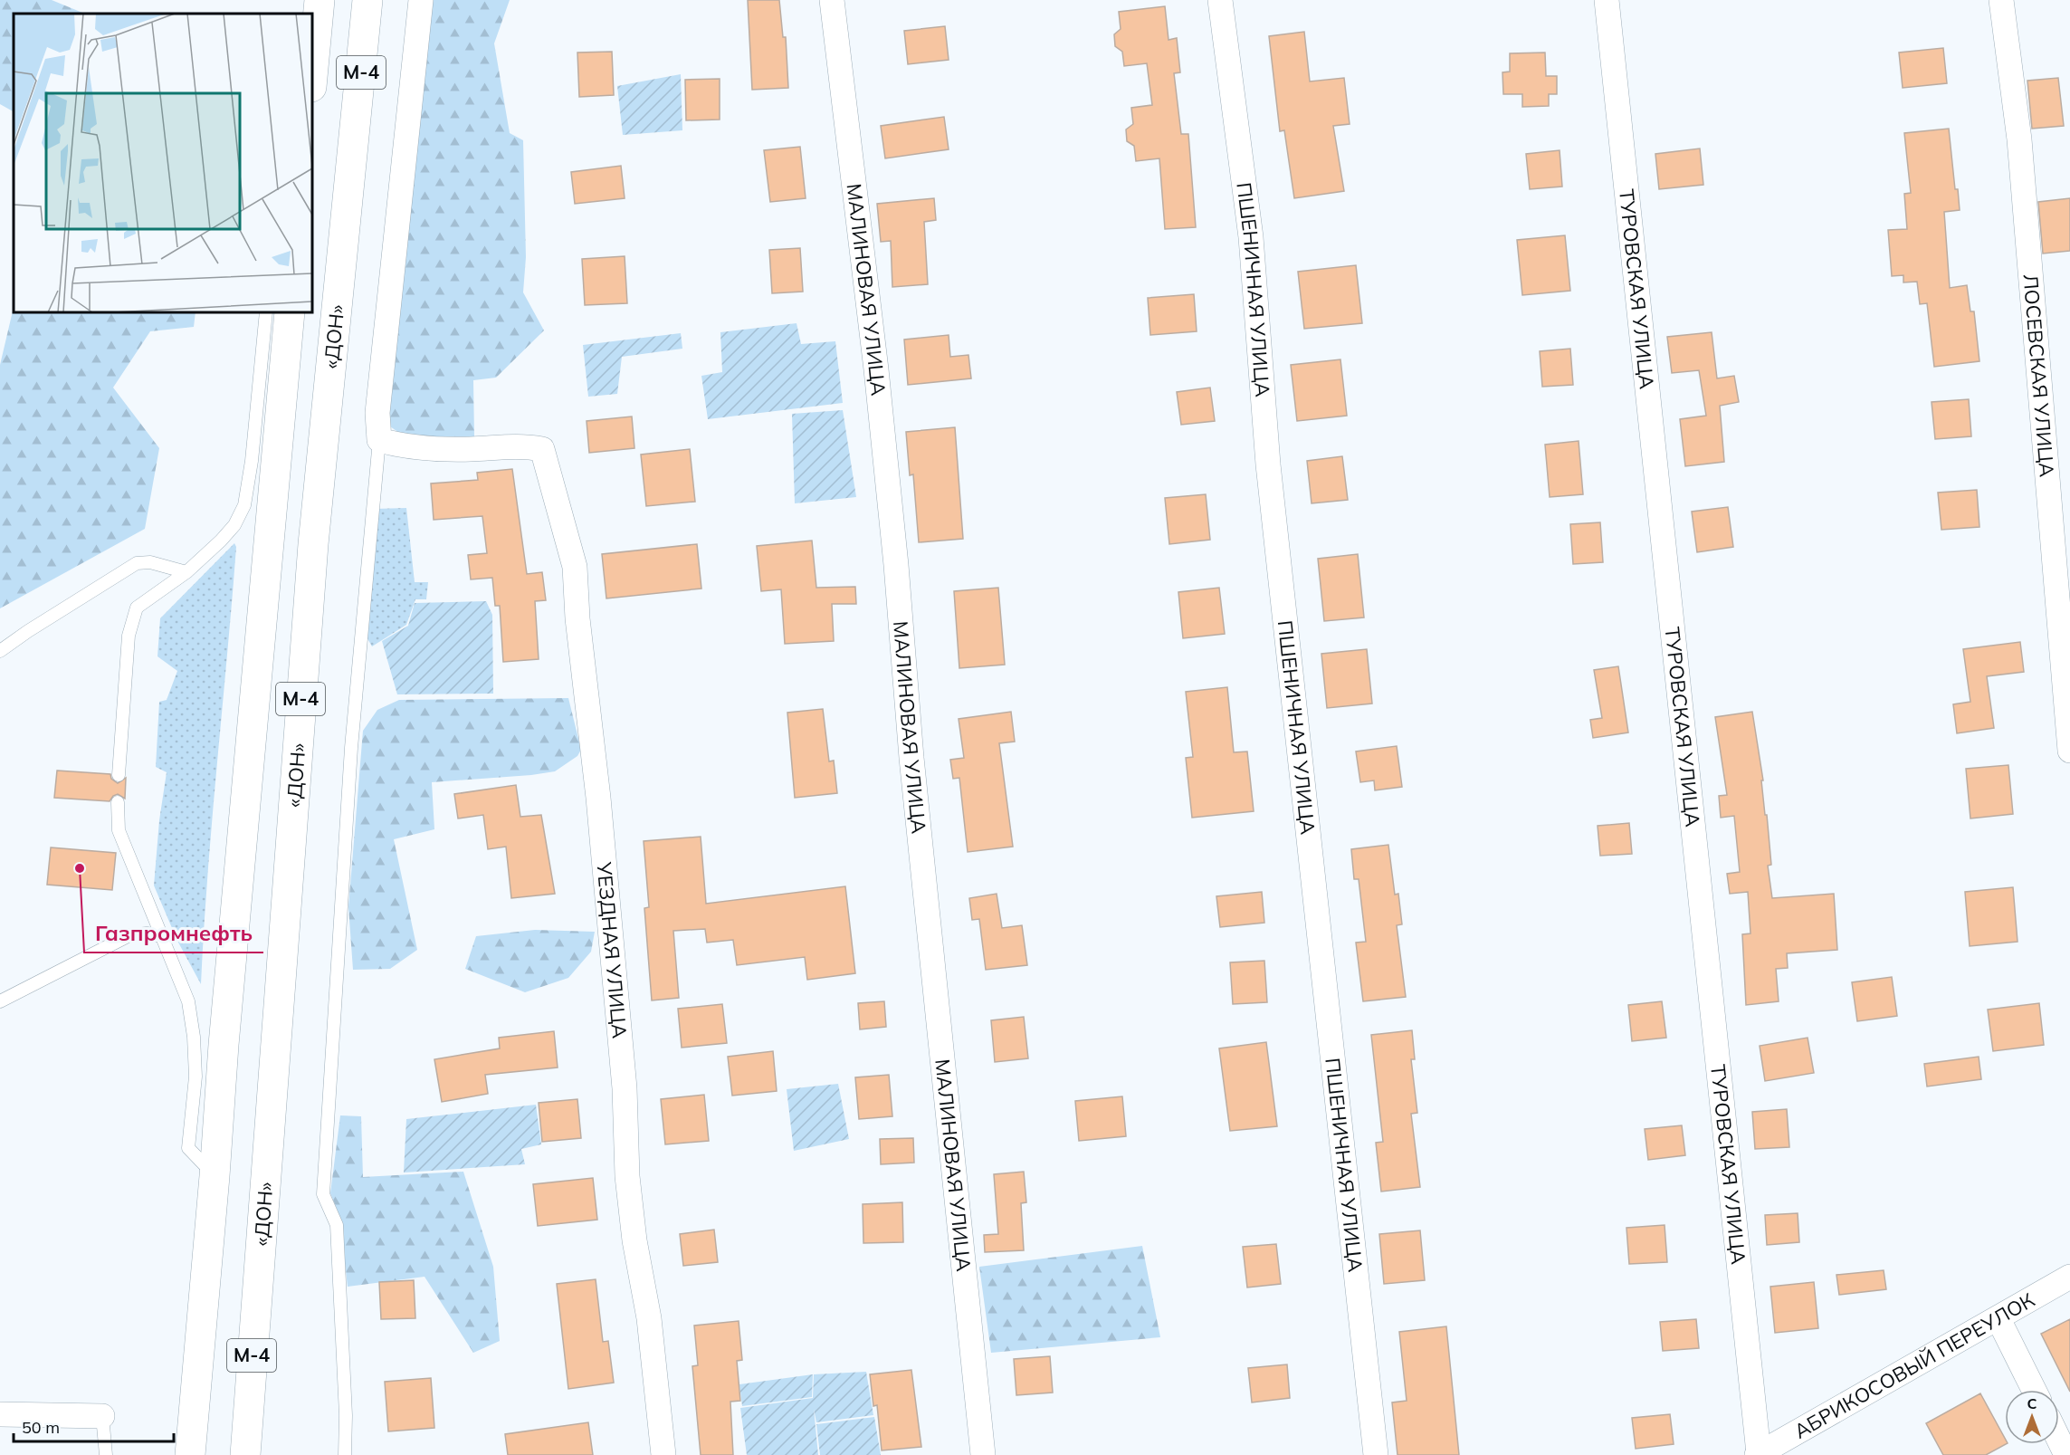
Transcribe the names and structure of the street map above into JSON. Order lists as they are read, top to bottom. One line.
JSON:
{"streets":{"highway":["М-4","«ДОН»"],"street":["ТУРОВСКАЯ УЛИЦА","МАЛИНОВАЯ УЛИЦА","ПШЕНИЧНАЯ УЛИЦА","ЛОСЕВСКАЯ УЛИЦА","УЕЗДНАЯ УЛИЦА","АБРИКОСОВЫЙ ПЕРЕУЛОК"]},"crossings":[["ТУРОВСКАЯ УЛИЦА","АБРИКОСОВЫЙ ПЕРЕУЛОК"]],"places":["Газпромнефть"],"scale_bar":"50 m","north":"top"}
